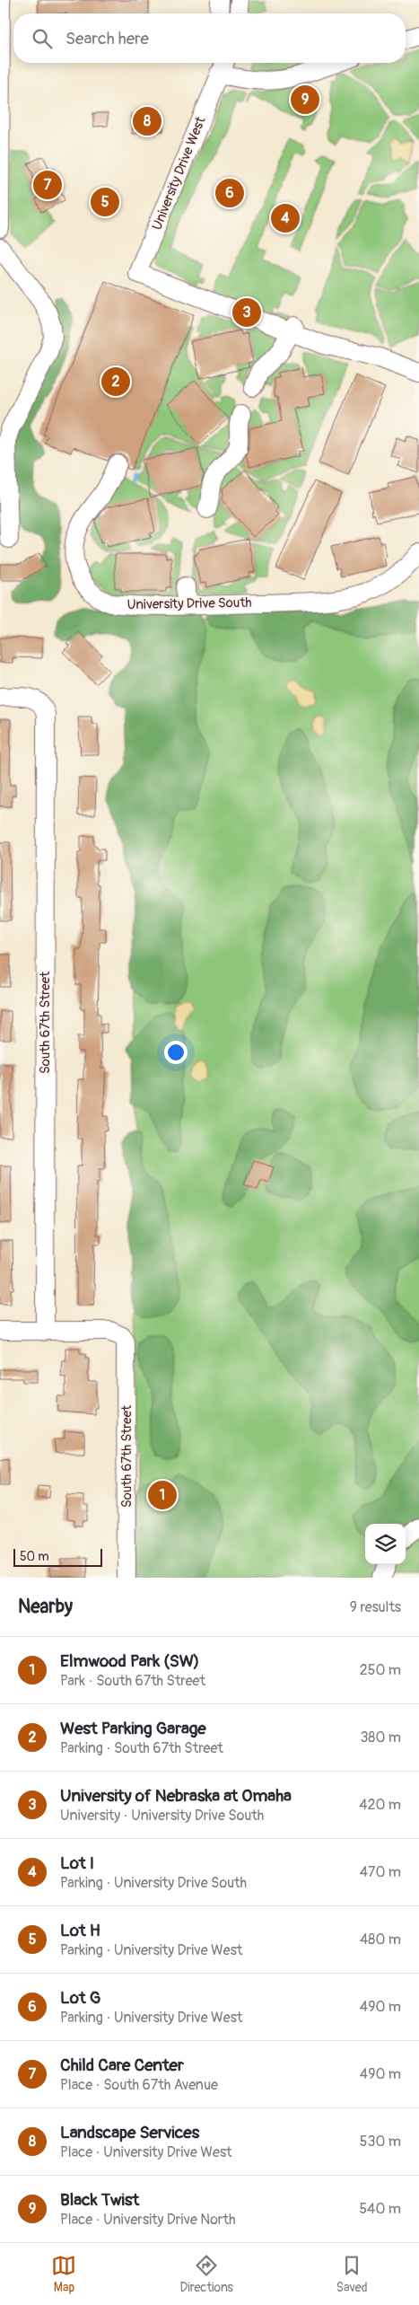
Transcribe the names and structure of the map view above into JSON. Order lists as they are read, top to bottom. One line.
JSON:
{"streets":{"street":["University Drive West","University Drive South","South 67th Street"]},"scale_bar":"50 m","page":{"search":"Search here","pins":["9","8","7","6","5","4","3","2","1"],"scale":"50 m","heading":["Nearby","9 results"],"list":[{"mark":"1","name":"Elmwood Park (SW)","note":"Park · South 67th Street","value":"250 m"},{"mark":"2","name":"West Parking Garage","note":"Parking · South 67th Street","value":"380 m"},{"mark":"3","name":"University of Nebraska at Omaha","note":"University · University Drive South","value":"420 m"},{"mark":"4","name":"Lot I","note":"Parking · University Drive South","value":"470 m"},{"mark":"5","name":"Lot H","note":"Parking · University Drive West","value":"480 m"},{"mark":"6","name":"Lot G","note":"Parking · University Drive West","value":"490 m"},{"mark":"7","name":"Child Care Center","note":"Place · South 67th Avenue","value":"490 m"},{"mark":"8","name":"Landscape Services","note":"Place · University Drive West","value":"530 m"},{"mark":"9","name":"Black Twist","note":"Place · University Drive North","value":"540 m"}],"nav":["Map","Directions","Saved"]}}
